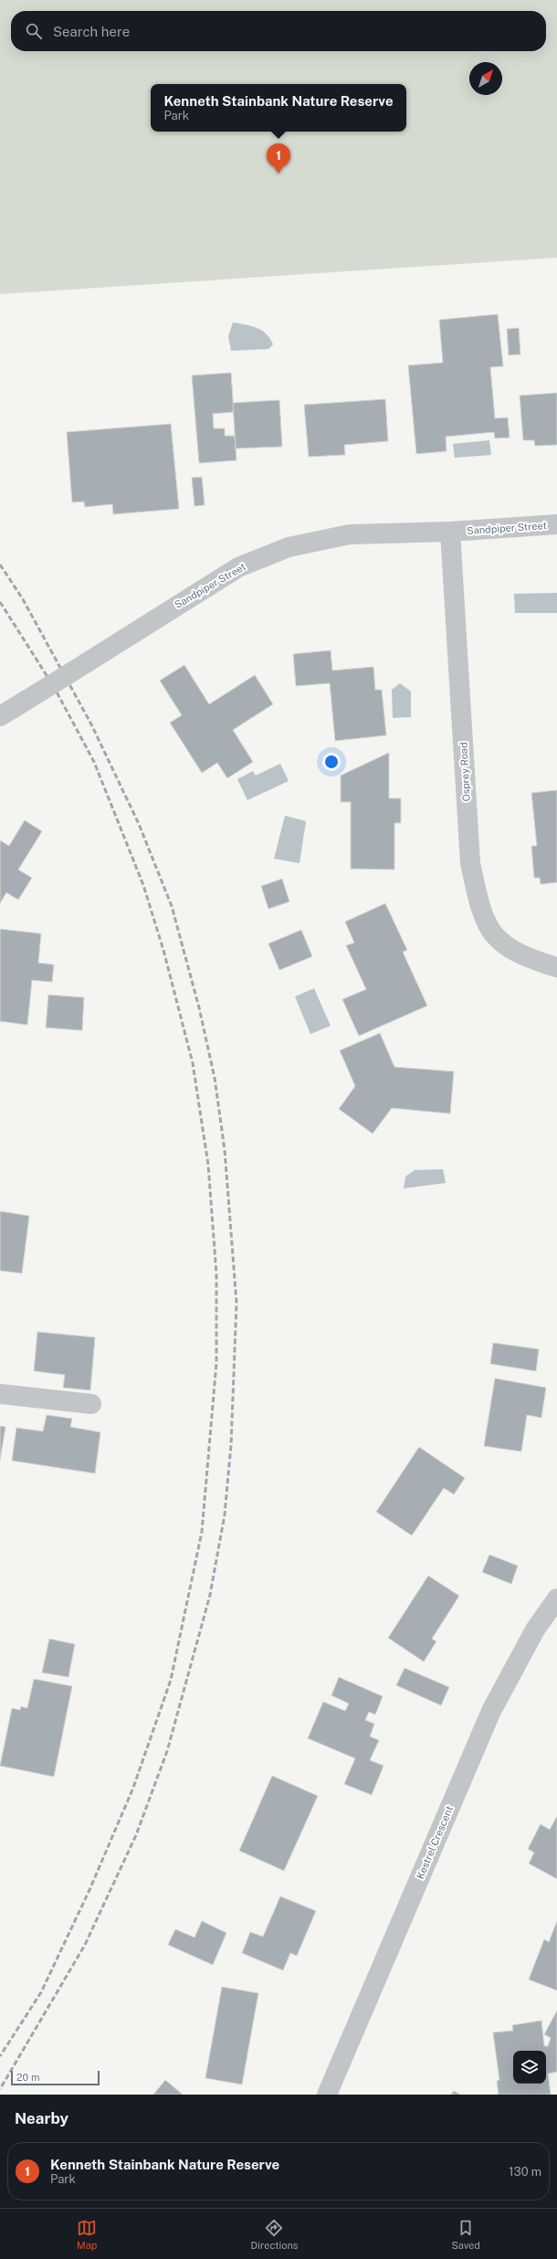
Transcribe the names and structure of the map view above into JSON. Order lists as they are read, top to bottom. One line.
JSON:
{"streets":{"street":["Sandpiper Street","Osprey Road","Kestrel Crescent"]},"crossings":[["Sandpiper Street","Osprey Road"]],"scale_bar":"20 m","north":"top right","page":{"search":"Search here","popup":["Kenneth Stainbank Nature Reserve","Park"],"pins":"1","scale":"20 m","heading":"Nearby","list":[{"mark":"1","name":"Kenneth Stainbank Nature Reserve","note":"Park","value":"130 m"}],"nav":["Map","Directions","Saved"]}}
